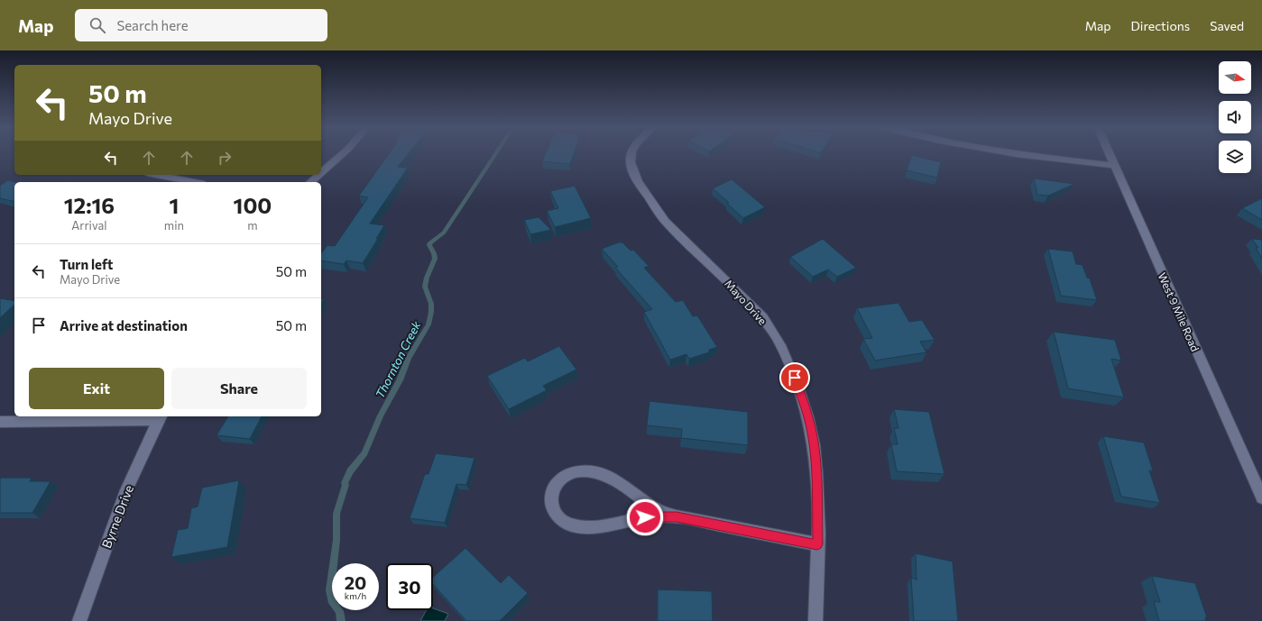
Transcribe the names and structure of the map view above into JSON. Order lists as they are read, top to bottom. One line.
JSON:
{"streets":{"street":["Mayo Drive","West 9 Mile Road","Byrne Drive"]},"water":["Thornton Creek"],"north":"right","page":{"header":"Map","search":"Search here","nav":["Map","Directions","Saved"],"turn":["50 m","Mayo Drive"],"eta":["12:16","Arrival","1","min","100","m"],"list":[{"name":"Turn left","note":"Mayo Drive","value":"50 m"},{"name":"Arrive at destination","value":"50 m"}],"buttons":["Exit","Share"],"speed":"20 km/h","limit":"30"}}
